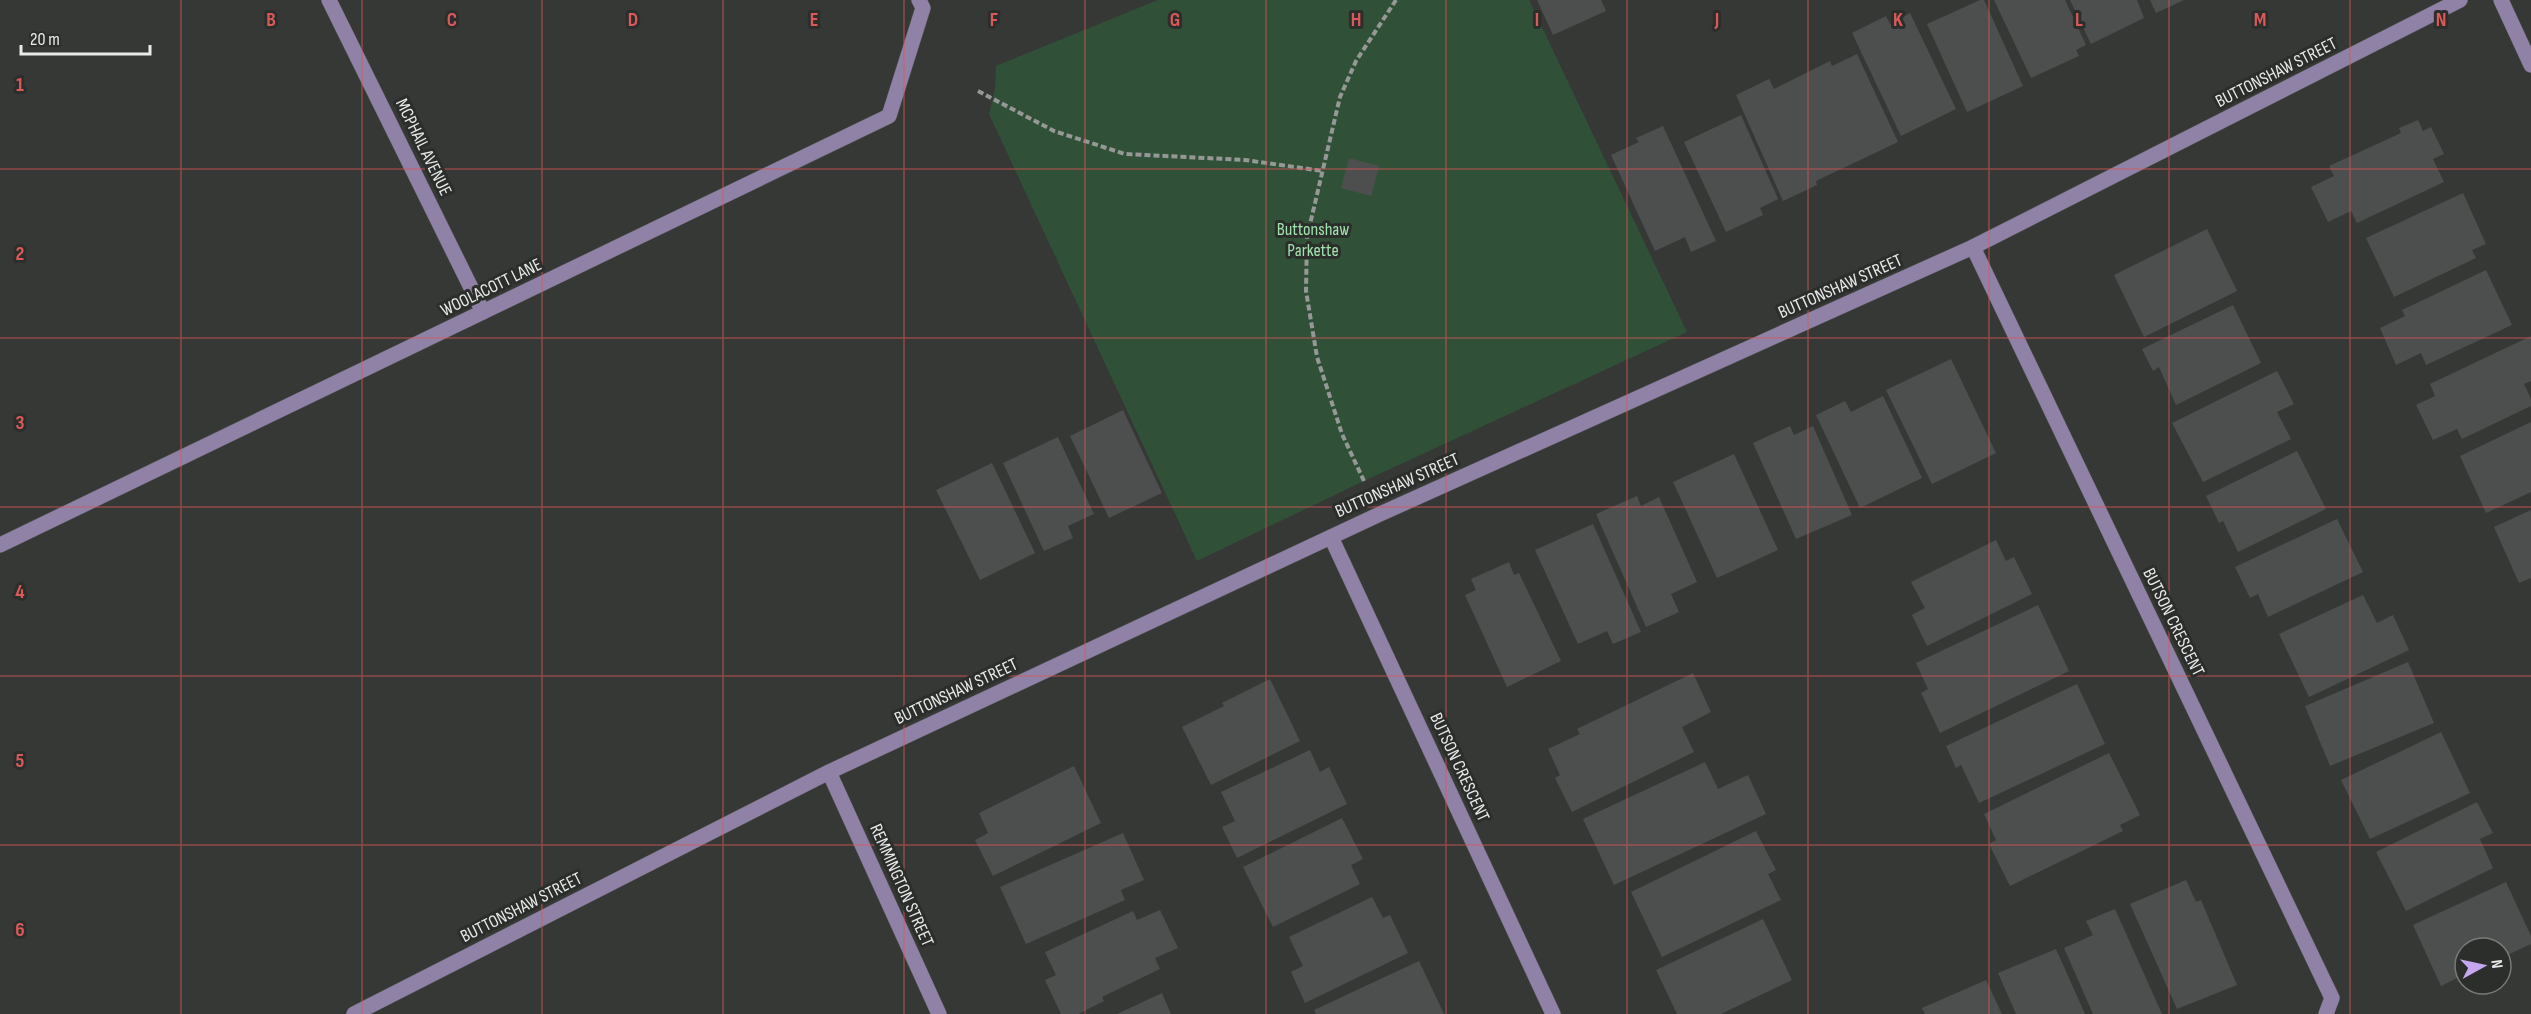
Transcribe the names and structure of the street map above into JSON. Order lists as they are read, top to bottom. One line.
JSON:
{"streets":{"street":["BUTTONSHAW STREET","MCPHAIL AVENUE","WOOLACOTT LANE","BUTSON CRESCENT","REMMINGTON STREET"]},"crossings":[["BUTTONSHAW STREET","BUTSON CRESCENT"],["BUTTONSHAW STREET","REMMINGTON STREET"],["MCPHAIL AVENUE","WOOLACOTT LANE"]],"parks":["Buttonshaw Parkette"],"scale_bar":"20 m","north":"right","grid":{"columns":["B","C","D","E","F","G","H","I","J","K","L","M","N"],"rows":["1","2","3","4","5","6"]}}
